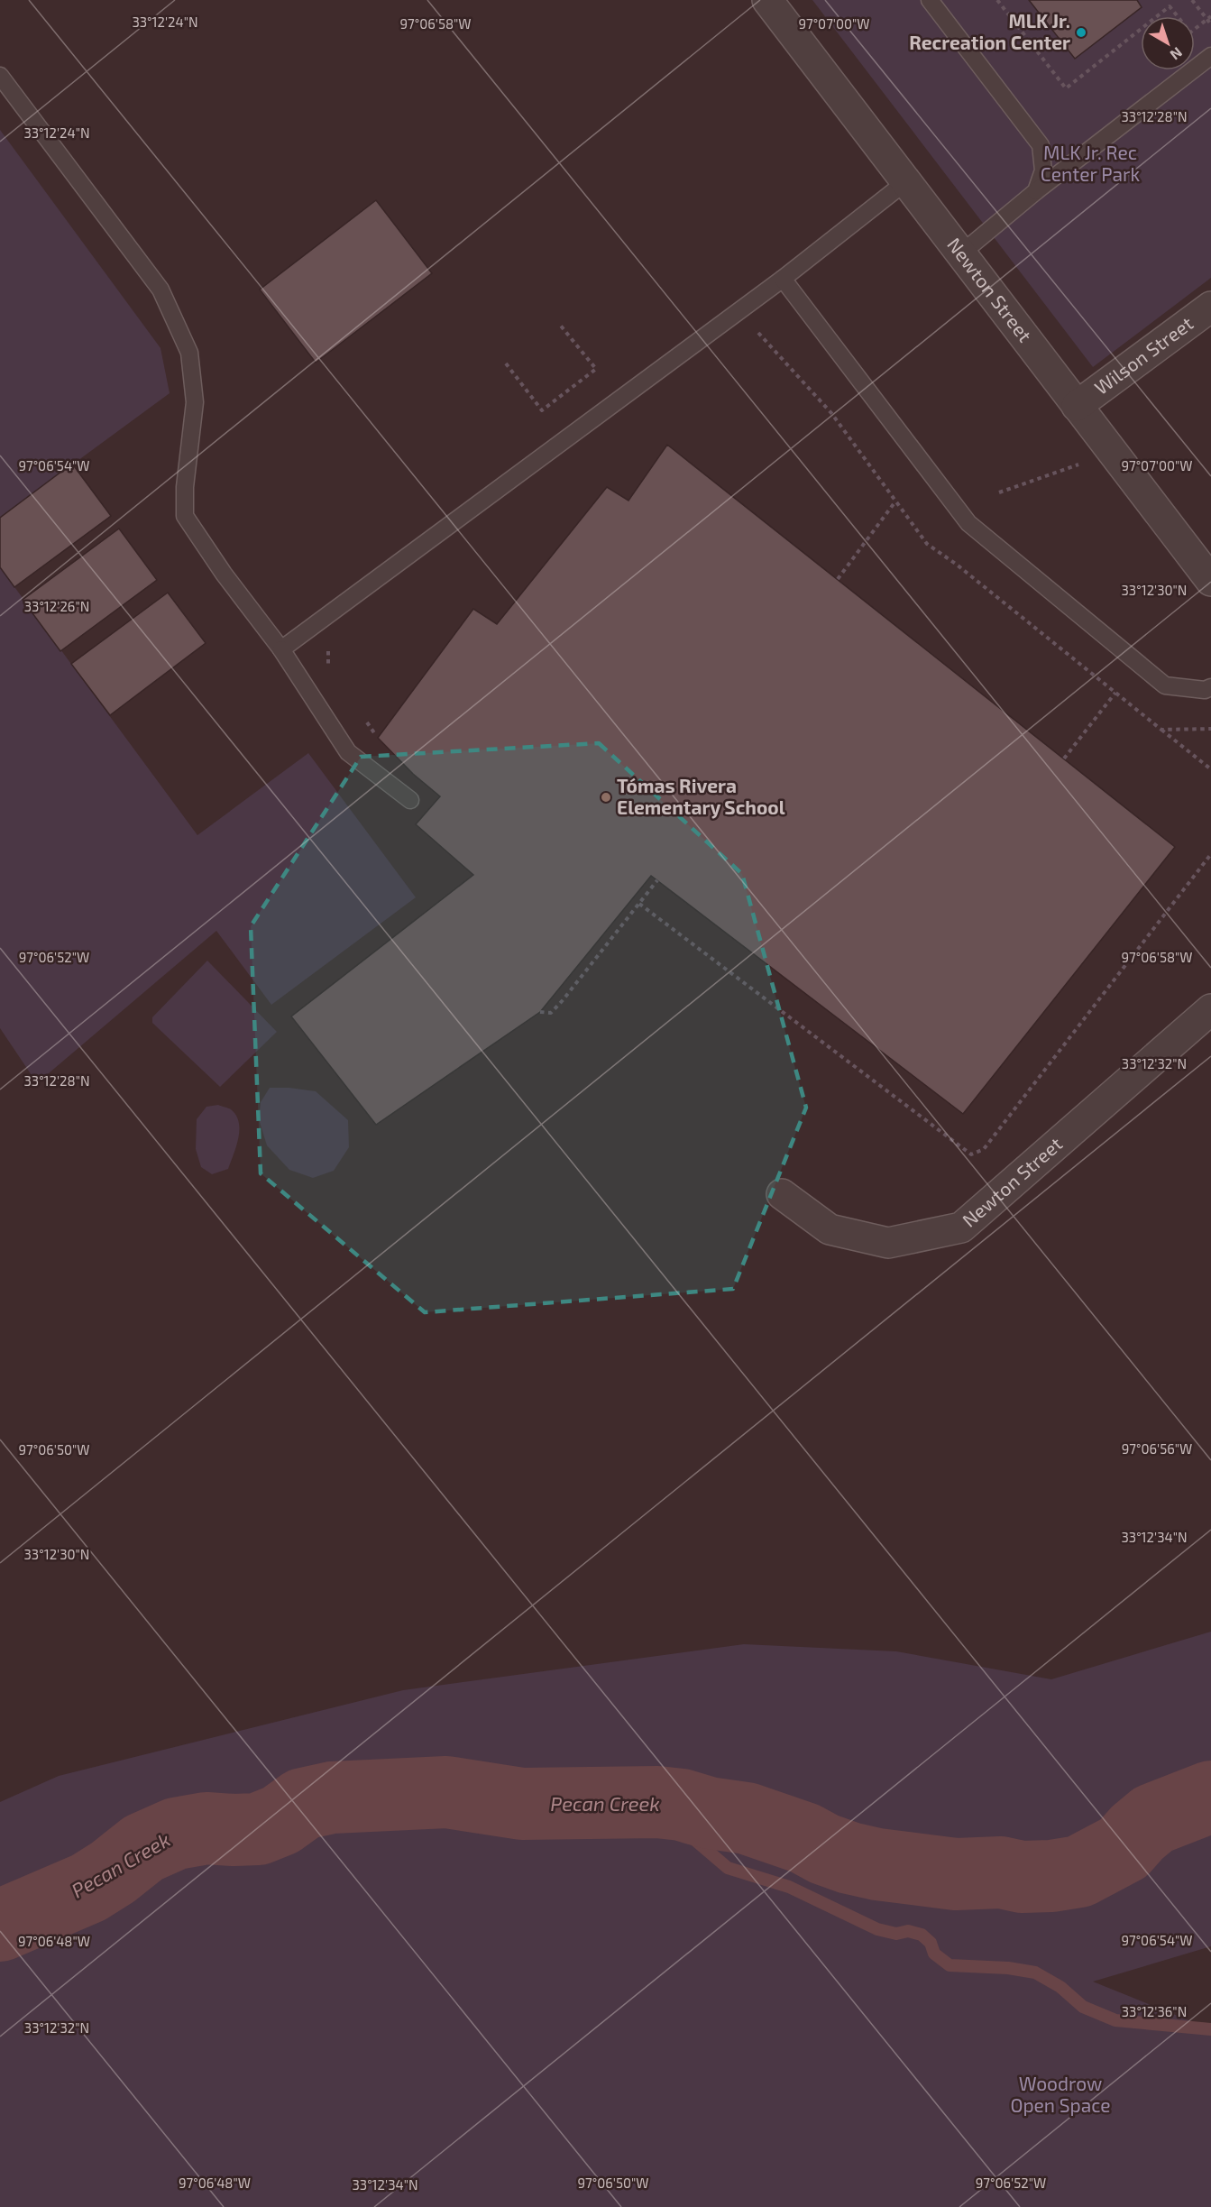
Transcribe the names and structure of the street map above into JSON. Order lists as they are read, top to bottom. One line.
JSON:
{"streets":{"street":["Newton Street","Wilson Street"]},"crossings":[["Newton Street","Wilson Street"]],"water":["Pecan Creek"],"parks":["MLK Jr. Rec Center Park","Woodrow Open Space"],"places":["MLK Jr. Recreation Center","Tómas Rivera Elementary School"],"north":"bottom right","coordinates":["33°12'24\"N","97°06'58\"W","97°07'00\"W","33°12'28\"N","97°06'54\"W","33°12'30\"N","33°12'26\"N","97°06'52\"W","33°12'32\"N","97°06'56\"W","97°06'50\"W","33°12'34\"N","97°06'48\"W","33°12'36\"N"]}
